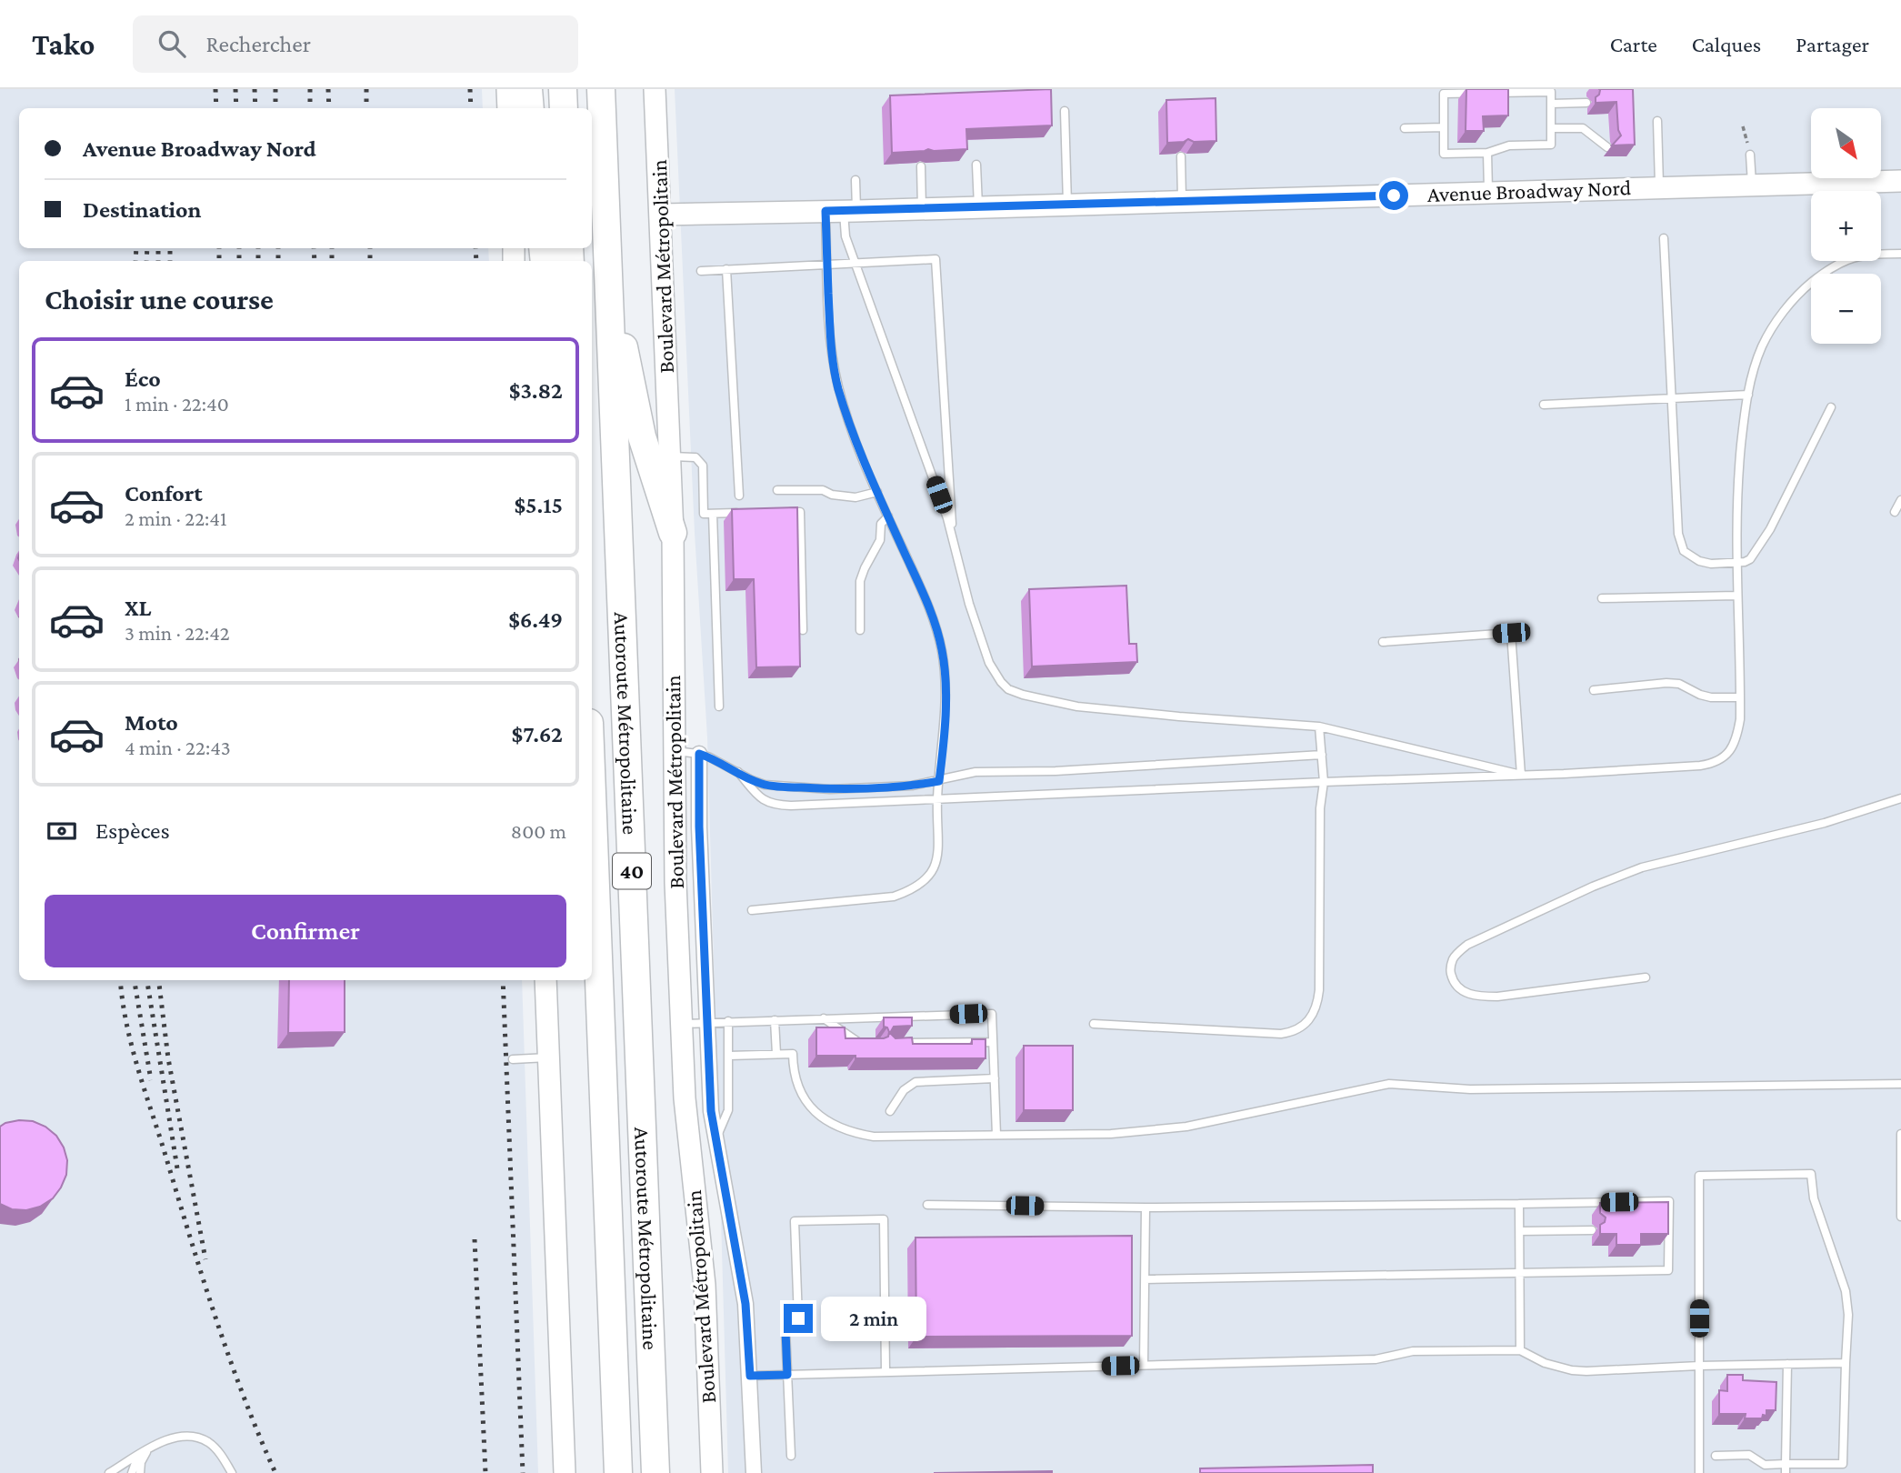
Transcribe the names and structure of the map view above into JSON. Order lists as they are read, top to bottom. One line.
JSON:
{"streets":{"highway":["Autoroute Métropolitaine","40"],"main road":["Avenue Broadway Nord","Boulevard Métropolitain"]},"crossings":[["Avenue Broadway Nord","Boulevard Métropolitain"]],"north":"bottom right","page":{"header":"Tako","search":"Rechercher","nav":["Carte","Calques","Partager"],"map_buttons":["+","−"],"banner":["Avenue Broadway Nord","Destination"],"heading":"Choisir une course","list":[{"name":"Éco","note":"1 min · 22:40","value":"$3.82"},{"name":"Confort","note":"2 min · 22:41","value":"$5.15"},{"name":"XL","note":"3 min · 22:42","value":"$6.49"},{"name":"Moto","note":"4 min · 22:43","value":"$7.62"}],"pay":["Espèces","800 m"],"buttons":"Confirmer","bubble":"2 min"}}
